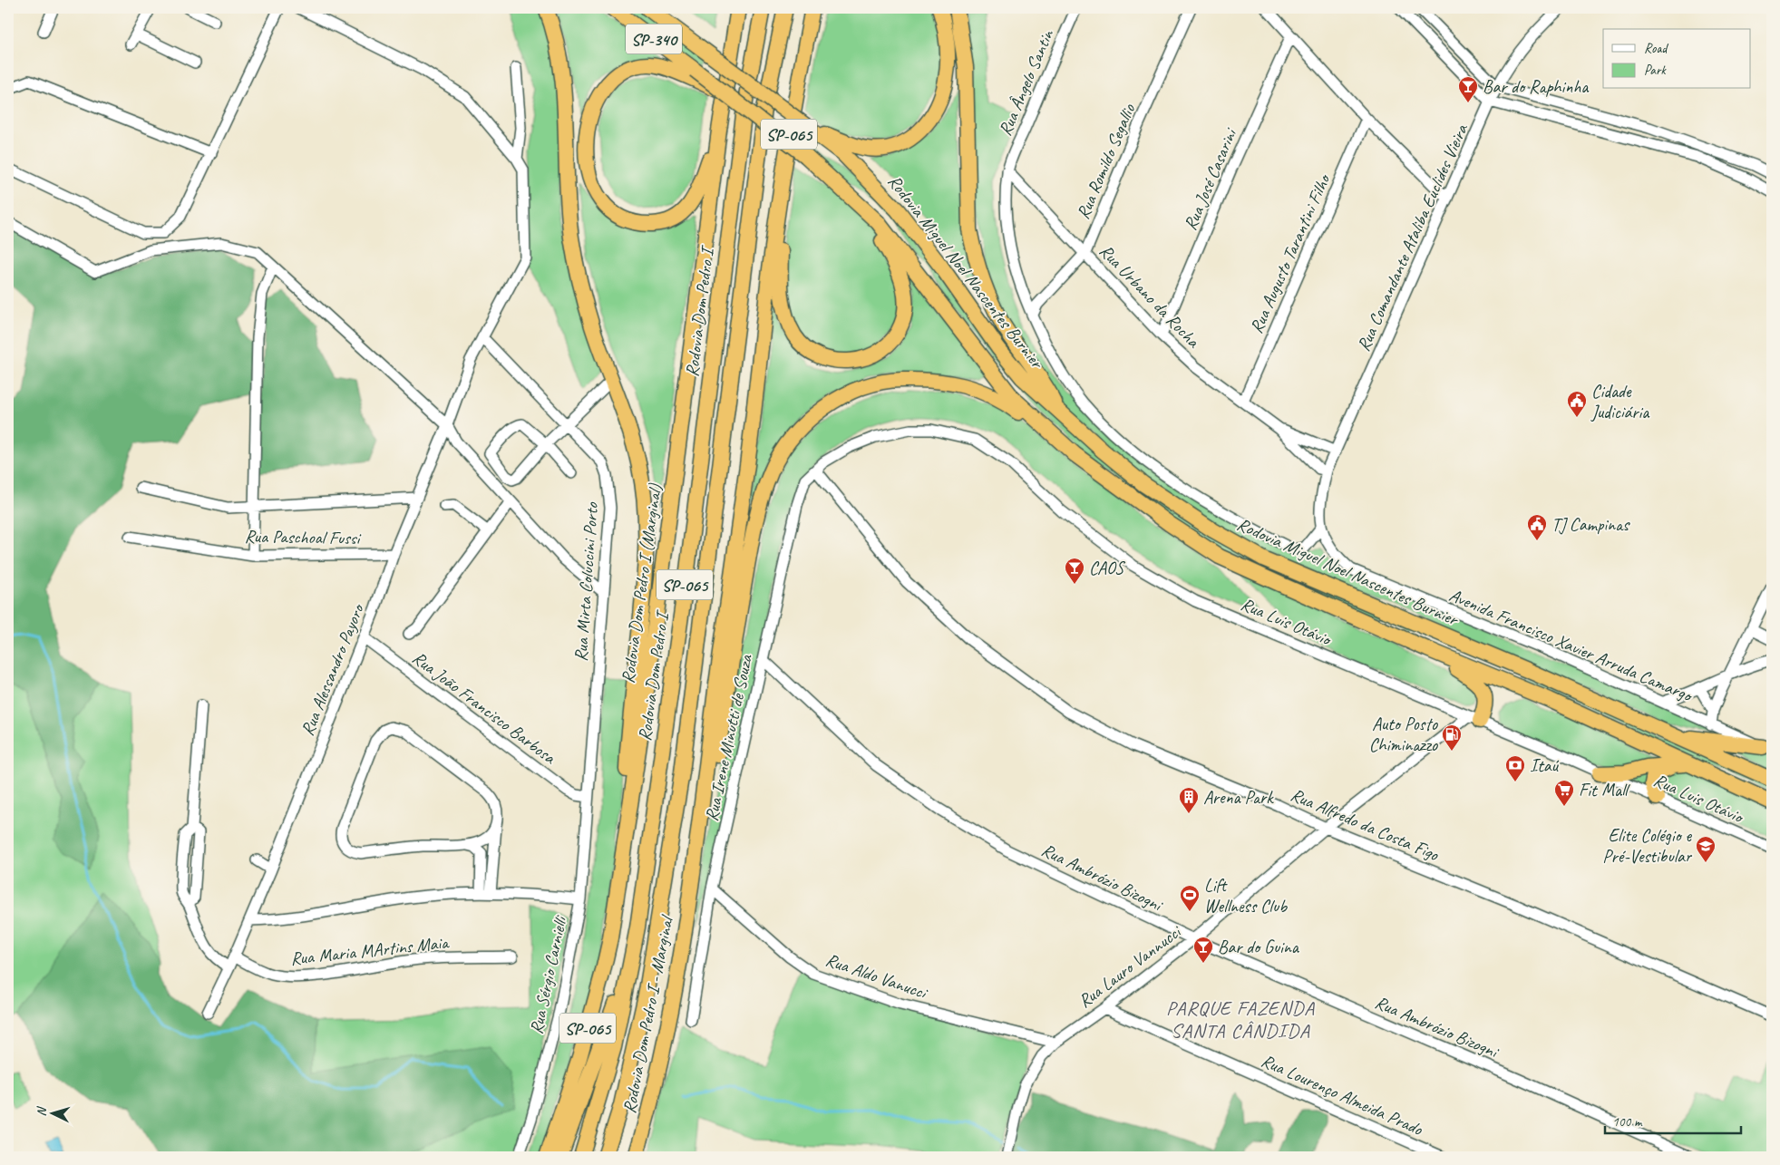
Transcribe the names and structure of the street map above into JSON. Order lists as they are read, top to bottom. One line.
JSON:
{"streets":{"highway":["SP-340","SP-065","Rodovia Miguel Noel Nascentes Burnier","Rodovia Dom Pedro I","Rodovia Dom Pedro I (Marginal)","Rodovia Dom Pedro I - Marginal"],"street":["Rua Ângelo Santin","Rua Romildo Segallio","Rua José Casarini","Rua Comandante Ataliba Euclides Vieira","Rua Augusto Tarantini Filho","Rua Urbano da Rocha","Rua Paschoal Fussi","Rua Mirta Coluccini Porto","Rua Luis Otávio","Avenida Francisco Xavier Arruda Camargo","Rua Alessandro Payoro","Rua João Francisco Barbosa","Rua Irene Minutti de Souza","Rua Alfredo da Costa Figo","Rua Ambrózio Bizogni","Rua Maria MArtins Maia","Rua Lauro Vannucci","Rua Sérgio Carnielli","Rua Aldo Vanucci","Rua Lourenço Almeida Prado"]},"crossings":[["SP-340","Rodovia Miguel Noel Nascentes Burnier"],["Rua Ângelo Santin","Rua Urbano da Rocha"],["SP-065","Rodovia Miguel Noel Nascentes Burnier"],["SP-065","Rodovia Dom Pedro I - Marginal"],["Rua Romildo Segallio","Rua Urbano da Rocha"],["Rua José Casarini","Rua Urbano da Rocha"],["Rua Comandante Ataliba Euclides Vieira","Rua Urbano da Rocha"],["Rua Comandante Ataliba Euclides Vieira","Avenida Francisco Xavier Arruda Camargo"],["Rua Augusto Tarantini Filho","Rua Urbano da Rocha"],["Rua Paschoal Fussi","Rua Alessandro Payoro"],["Rua Mirta Coluccini Porto","Rua Alessandro Payoro"],["Rua Mirta Coluccini Porto","Rua João Francisco Barbosa"],["Rua Mirta Coluccini Porto","Rua Sérgio Carnielli"],["Rua Luis Otávio","Rua Irene Minutti de Souza"],["Rua Luis Otávio","Rua Alfredo da Costa Figo"],["Rua Luis Otávio","Rua Lauro Vannucci"],["Rua Alessandro Payoro","Rua João Francisco Barbosa"],["Rua Alessandro Payoro","Rua Maria MArtins Maia"],["Rua João Francisco Barbosa","Rua Sérgio Carnielli"],["Rua Irene Minutti de Souza","Rua Alfredo da Costa Figo"],["Rua Irene Minutti de Souza","Rua Ambrózio Bizogni"],["Rua Irene Minutti de Souza","Rua Aldo Vanucci"],["Rua Alfredo da Costa Figo","Rua Lauro Vannucci"],["Rua Ambrózio Bizogni","Rua Lauro Vannucci"],["Rua Lauro Vannucci","Rua Aldo Vanucci"],["Rua Lauro Vannucci","Rua Lourenço Almeida Prado"]],"districts":["PARQUE FAZENDA SANTA CÂNDIDA"],"places":{"bar":["Bar do Raphinha","CAOS","Bar do Guina"],"public building":["Cidade Judiciária","TJ Campinas"],"fuel station":["Auto Posto Chiminazzo"],"bank":["Itaú"],"supermarket":["Fit Mall"],"building":["Arena Park"],"school or university":["Elite Colégio e Pré-Vestibular"],"sports":["Lift Wellness Club"]},"legend":["Road","Park"],"scale_bar":"100 m","north":"left"}
